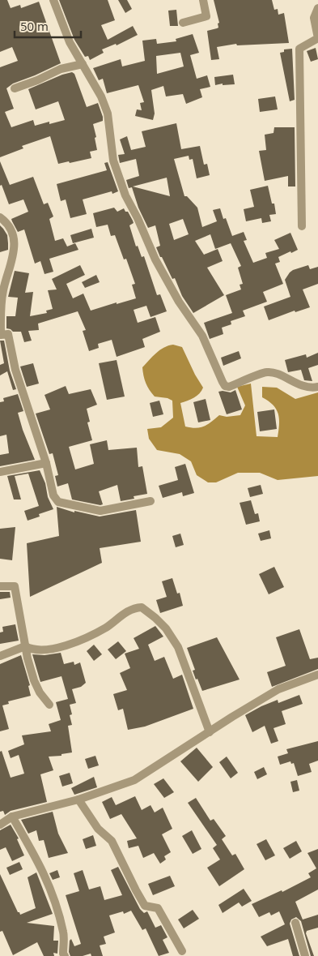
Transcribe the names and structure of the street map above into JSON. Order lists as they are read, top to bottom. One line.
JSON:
{"scale_bar":"50 m"}
